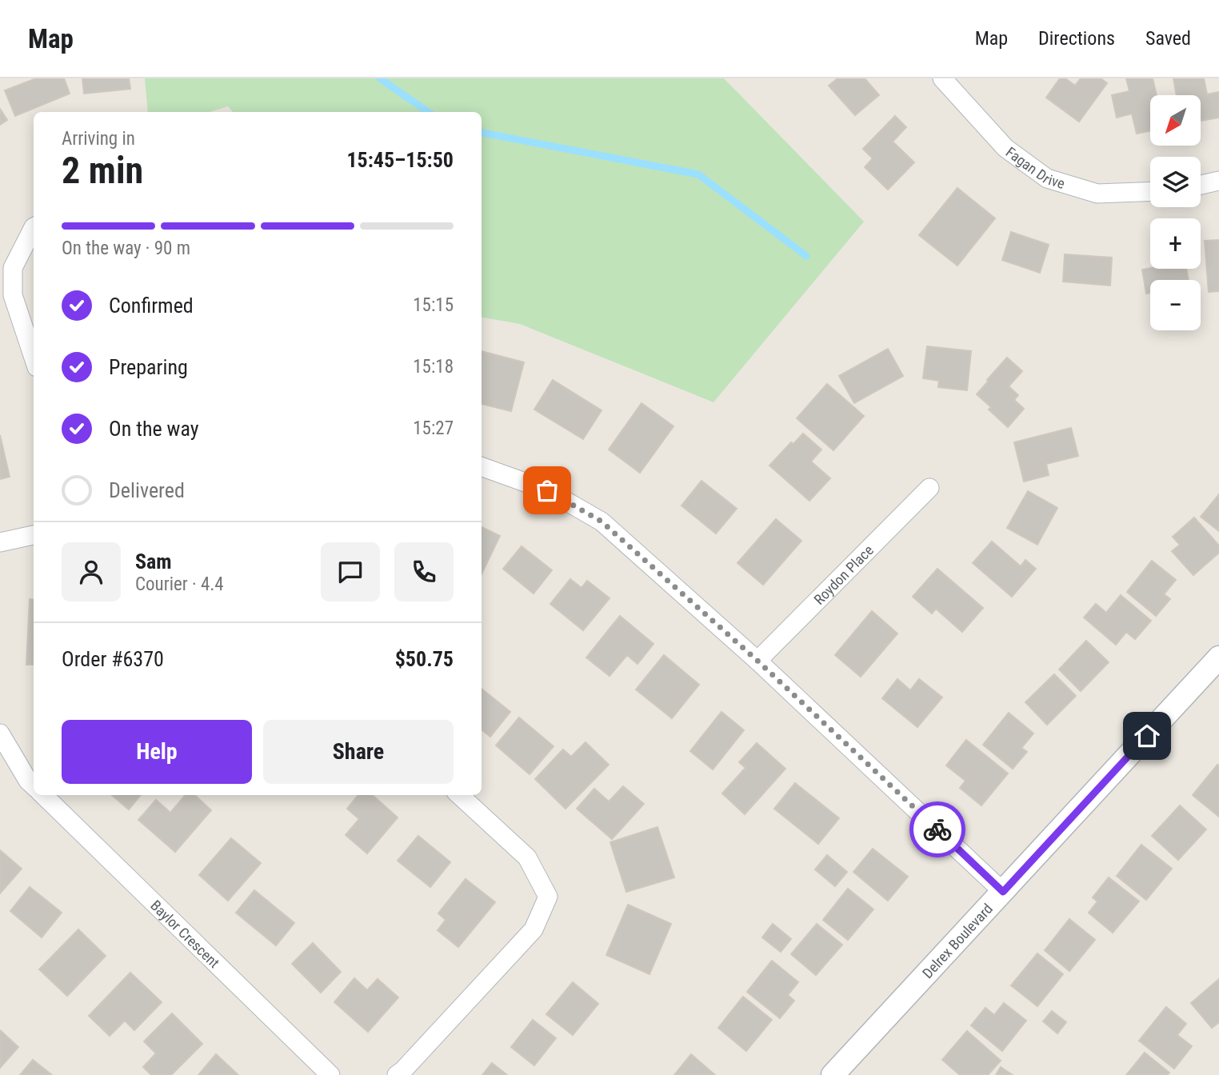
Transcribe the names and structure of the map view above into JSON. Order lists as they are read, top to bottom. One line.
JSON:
{"streets":{"street":["Fagan Drive","Roydon Place","Baylor Crescent","Delrex Boulevard"]},"north":"bottom left","page":{"header":"Map","nav":["Map","Directions","Saved"],"map_buttons":["+","−"],"heading":["2 min","Arriving in","15:45–15:50"],"panel":["Sam","Courier · 4.4","Order #6370","$50.75"],"bar":"On the way · 90 m","list":[["Confirmed","15:15"],["Preparing","15:18"],["On the way","15:27"],"Delivered"],"buttons":["Help","Share"]}}
